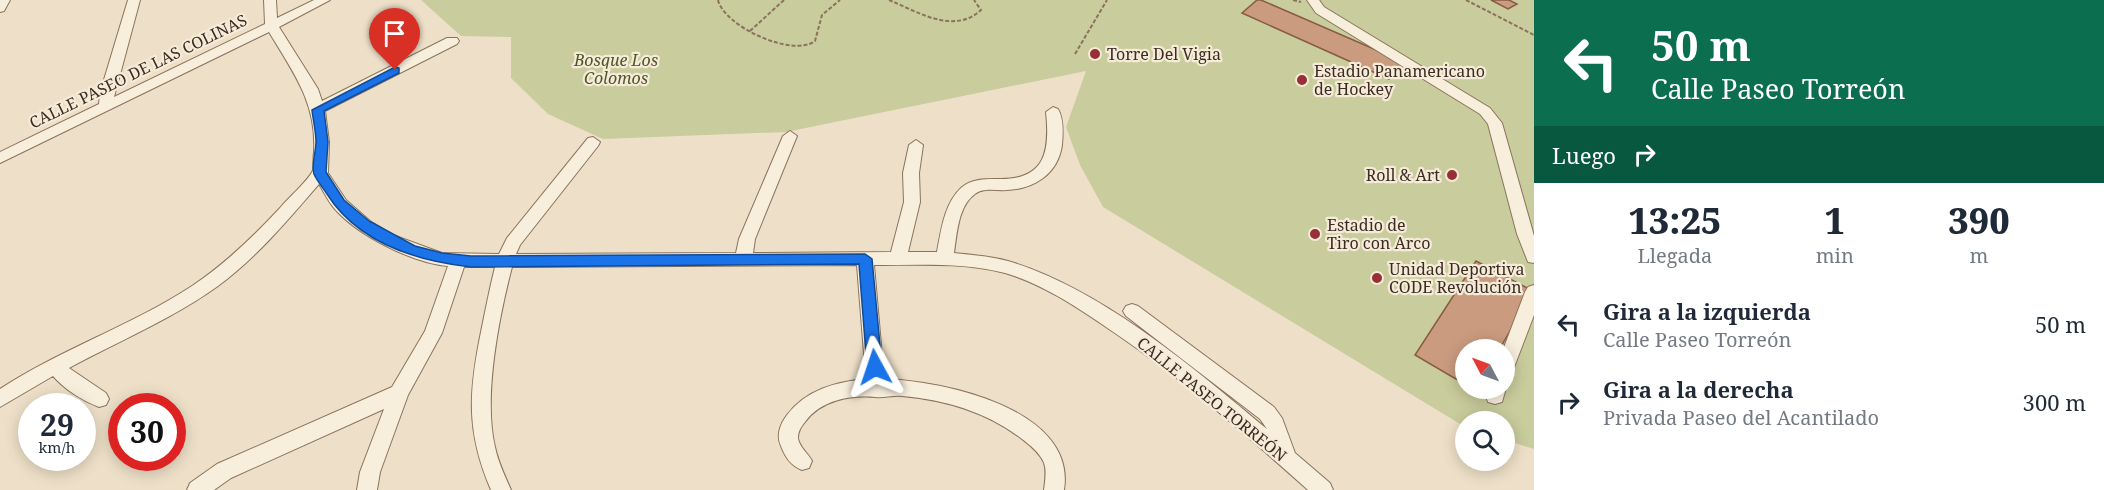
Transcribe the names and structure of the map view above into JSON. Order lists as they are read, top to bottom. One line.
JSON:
{"streets":{"street":["CALLE PASEO DE LAS COLINAS","CALLE PASEO TORREÓN"]},"parks":["Bosque Los Colomos"],"places":["Torre Del Vigia","Estadio Panamericano de Hockey","Roll & Art","Estadio de Tiro con Arco","Unidad Deportiva CODE Revolución"],"north":"top left","page":{"turn":["50 m","Calle Paseo Torreón"],"then":"Luego","eta":["13:25","Llegada","1","min","390","m"],"list":[{"name":"Gira a la izquierda","note":"Calle Paseo Torreón","value":"50 m"},{"name":"Gira a la derecha","note":"Privada Paseo del Acantilado","value":"300 m"}],"speed":"29 km/h","limit":"30"}}
